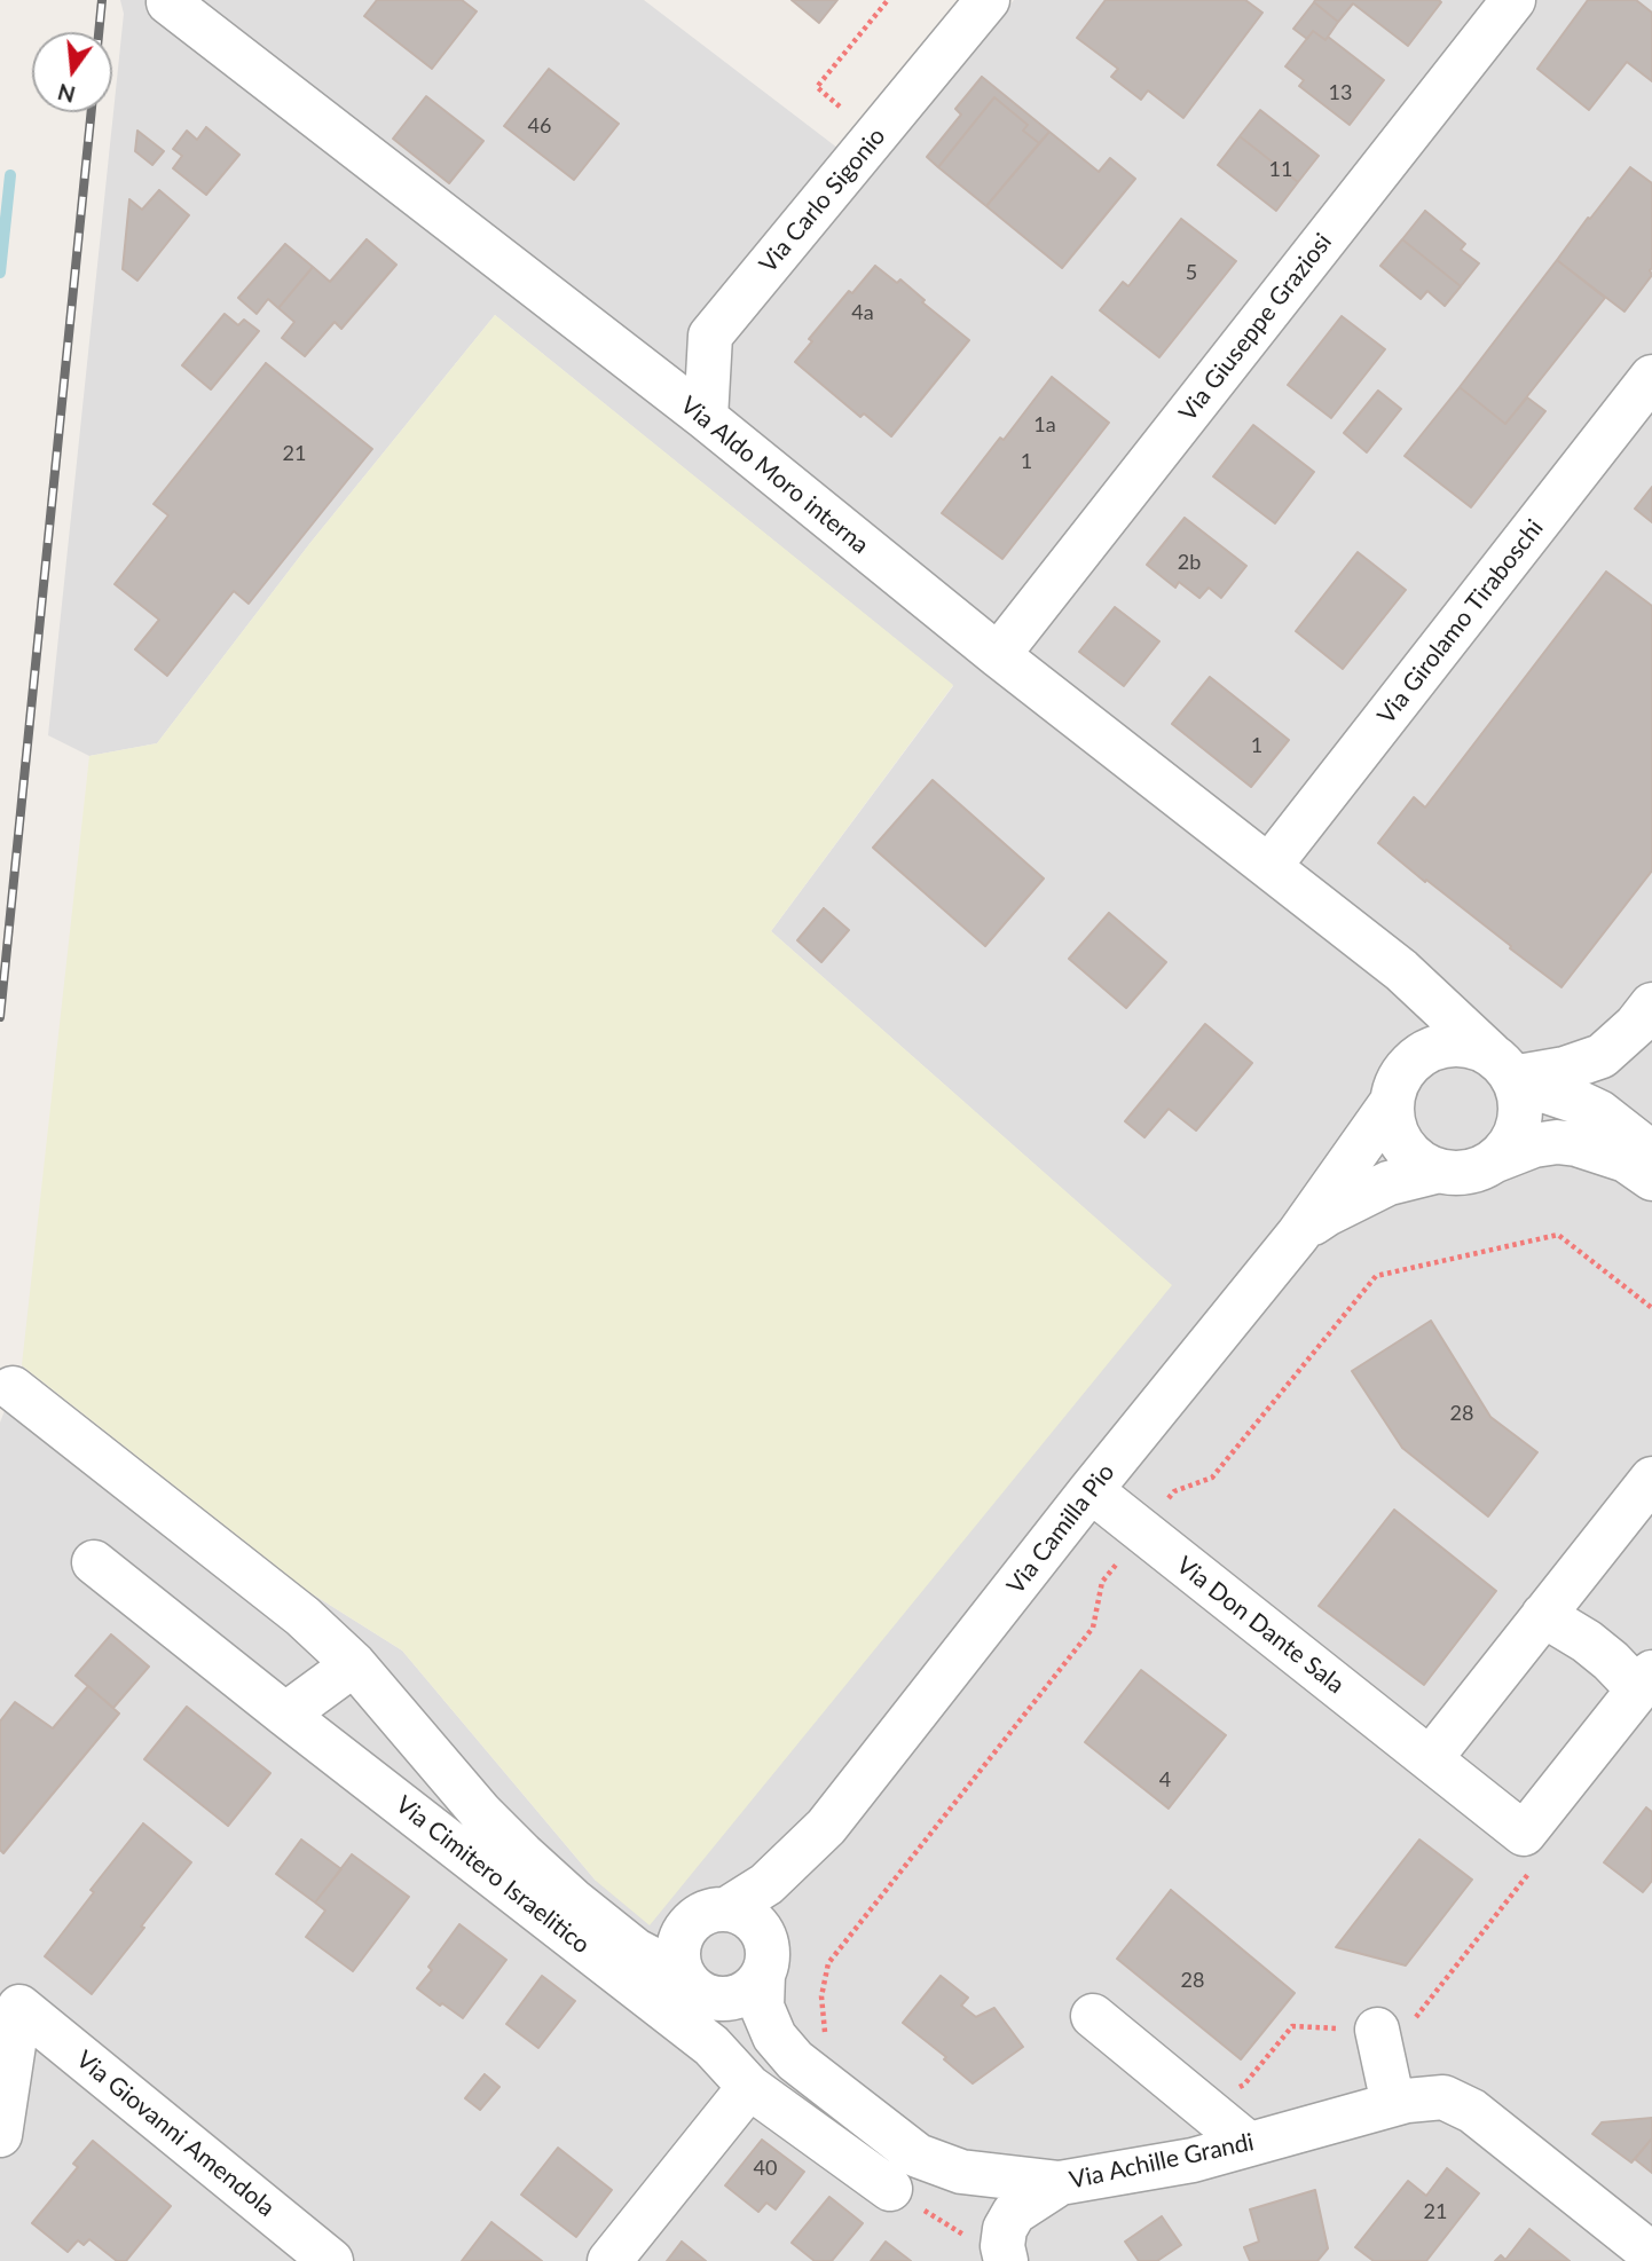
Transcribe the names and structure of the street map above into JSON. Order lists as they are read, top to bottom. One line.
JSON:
{"streets":{"street":["Via Carlo Sigonio","Via Giuseppe Graziosi","Via Aldo Moro interna","Via Girolamo Tiraboschi","Via Camilla Pio","Via Don Dante Sala","Via Cimitero Israelitico","Via Giovanni Amendola","Via Achille Grandi"]},"crossings":[["Via Carlo Sigonio","Via Aldo Moro interna"],["Via Giuseppe Graziosi","Via Aldo Moro interna"],["Via Aldo Moro interna","Via Girolamo Tiraboschi"],["Via Aldo Moro interna","Via Camilla Pio"],["Via Camilla Pio","Via Don Dante Sala"],["Via Camilla Pio","Via Cimitero Israelitico"],["Via Camilla Pio","Via Achille Grandi"],["Via Cimitero Israelitico","Via Achille Grandi"]],"house_numbers":["13","46","11","5","4a","1a","21","1","2b","1","28","4","28","40","21"],"north":"bottom"}
